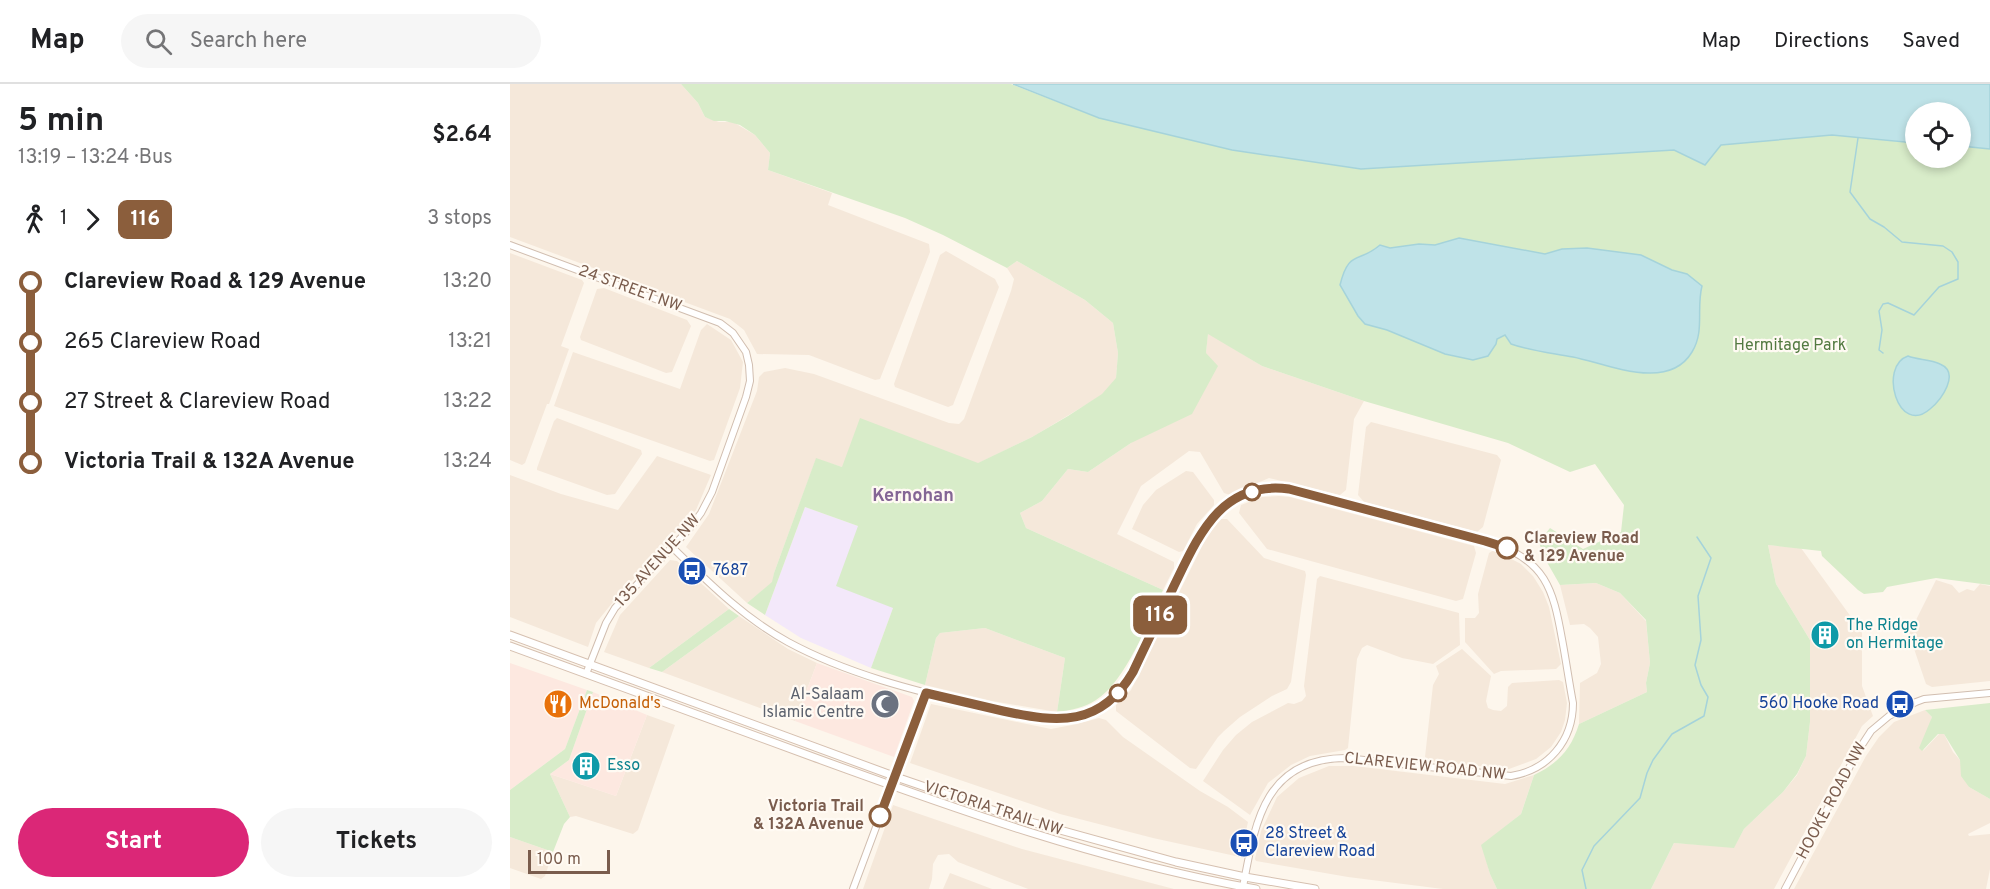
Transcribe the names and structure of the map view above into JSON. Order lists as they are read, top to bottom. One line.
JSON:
{"streets":{"main road":["VICTORIA TRAIL NW"],"street":["24 STREET NW","135 AVENUE NW","CLAREVIEW ROAD NW","HOOKE ROAD NW"]},"crossings":[["24 STREET NW","135 AVENUE NW"],["135 AVENUE NW","CLAREVIEW ROAD NW"],["135 AVENUE NW","VICTORIA TRAIL NW"],["CLAREVIEW ROAD NW","VICTORIA TRAIL NW"]],"districts":["Kernohan"],"parks":["Hermitage Park"],"places":{"other":["Clareview Road & 129 Avenue","Victoria Trail & 132A Avenue"],"bus stop":["7687","560 Hooke Road","28 Street & Clareview Road"],"building":["The Ridge on Hermitage","Esso"],"restaurant":["McDonald's"],"mosque":["Al-Salaam Islamic Centre"]},"lines":["bus line 116"],"scale_bar":"100 m","page":{"header":"Map","search":"Search here","nav":["Map","Directions","Saved"],"heading":["5 min","13:19 – 13:24 · Bus","$2.64"],"on_map":"116","legs":["1","116","3 stops"],"list":[{"name":"Clareview Road & 129 Avenue","value":"13:20"},{"name":"265 Clareview Road","value":"13:21"},{"name":"27 Street & Clareview Road","value":"13:22"},{"name":"Victoria Trail & 132A Avenue","value":"13:24"}],"buttons":["Start","Tickets"],"scale":"100 m"}}
